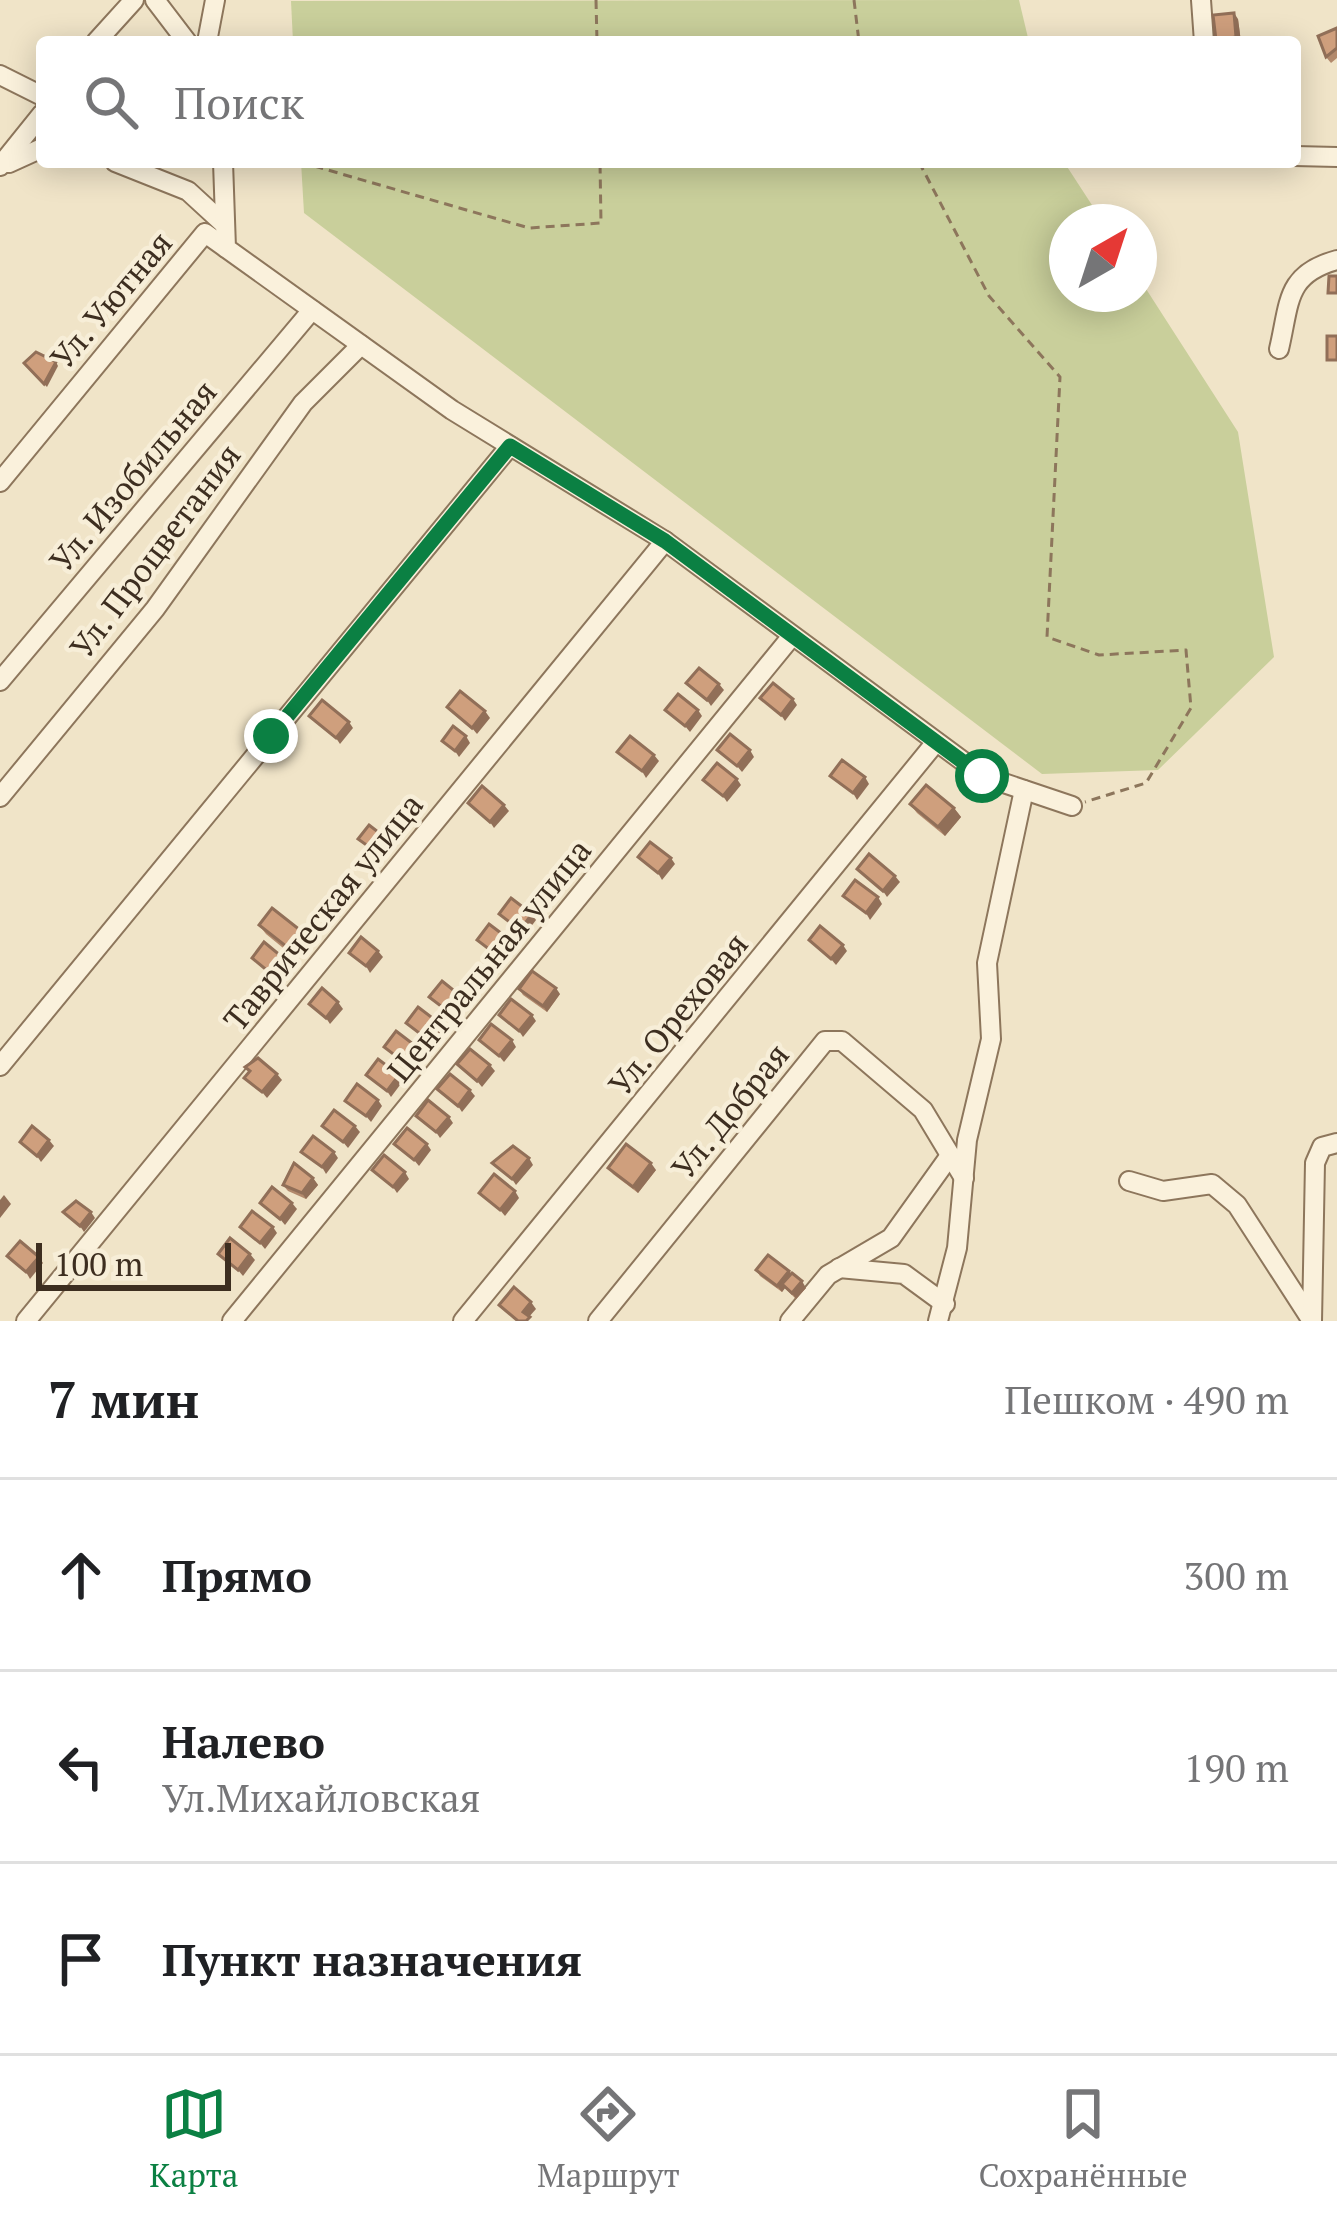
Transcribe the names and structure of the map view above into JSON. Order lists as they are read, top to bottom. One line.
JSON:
{"streets":{"street":["Ул. Уютная","Ул. Изобильная","Ул. Процветания","Таврическая улица","Центральная улица","Ул. Ореховая","Ул. Добрая"]},"scale_bar":"100 m","north":"top right","page":{"search":"Поиск","scale":"100 m","heading":["7 мин","Пешком · 490 m"],"list":[["Прямо","300 m"],["Налево","Ул.Михайловская","190 m"],"Пункт назначения"],"nav":["Карта","Маршрут","Сохранённые"]}}
